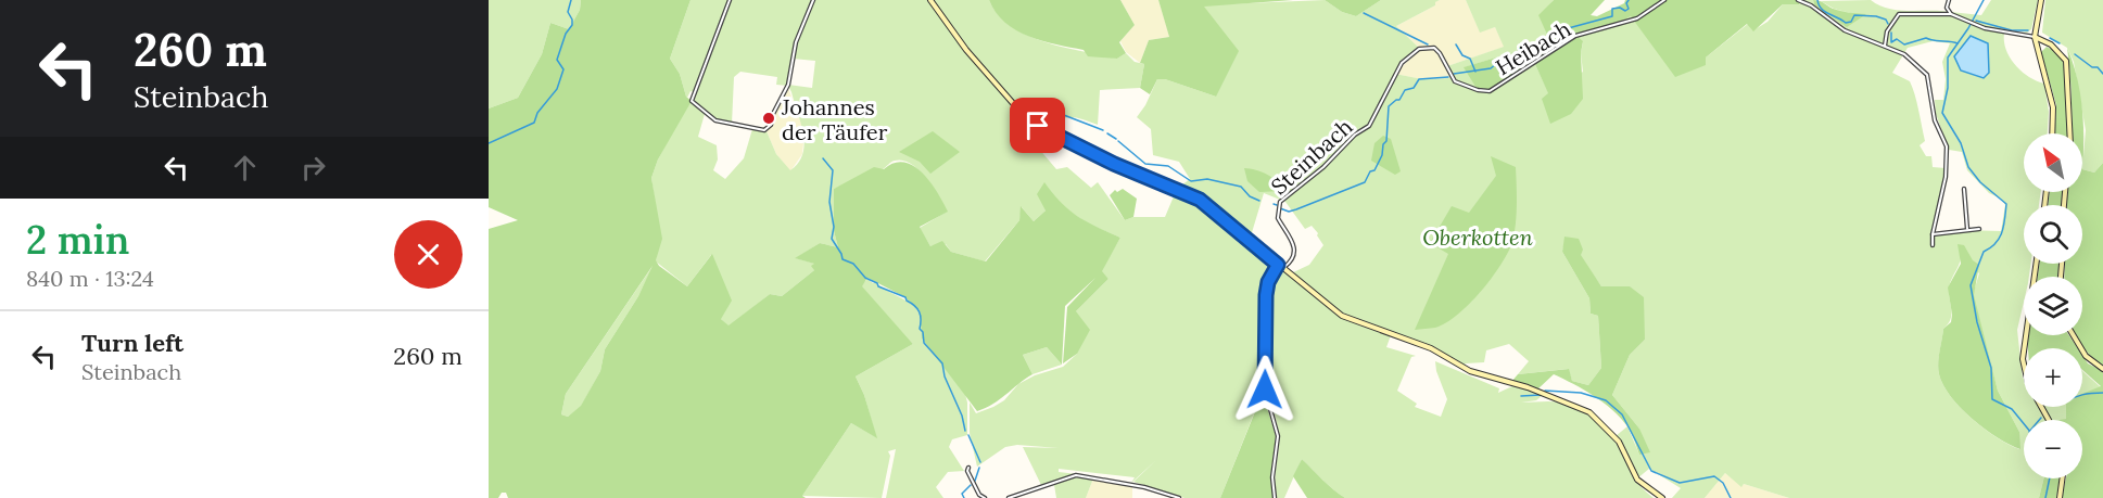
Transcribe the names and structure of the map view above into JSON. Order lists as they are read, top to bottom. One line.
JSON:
{"streets":{"street":["Heibach","Steinbach"]},"crossings":[["Heibach","Steinbach"]],"parks":["Oberkotten"],"places":["Johannes der Täufer"],"north":"top left","page":{"turn":["260 m","Steinbach"],"map_buttons":["+","−"],"heading":["2 min","840 m · 13:24"],"list":[{"name":"Turn left","note":"Steinbach","value":"260 m"}]}}
